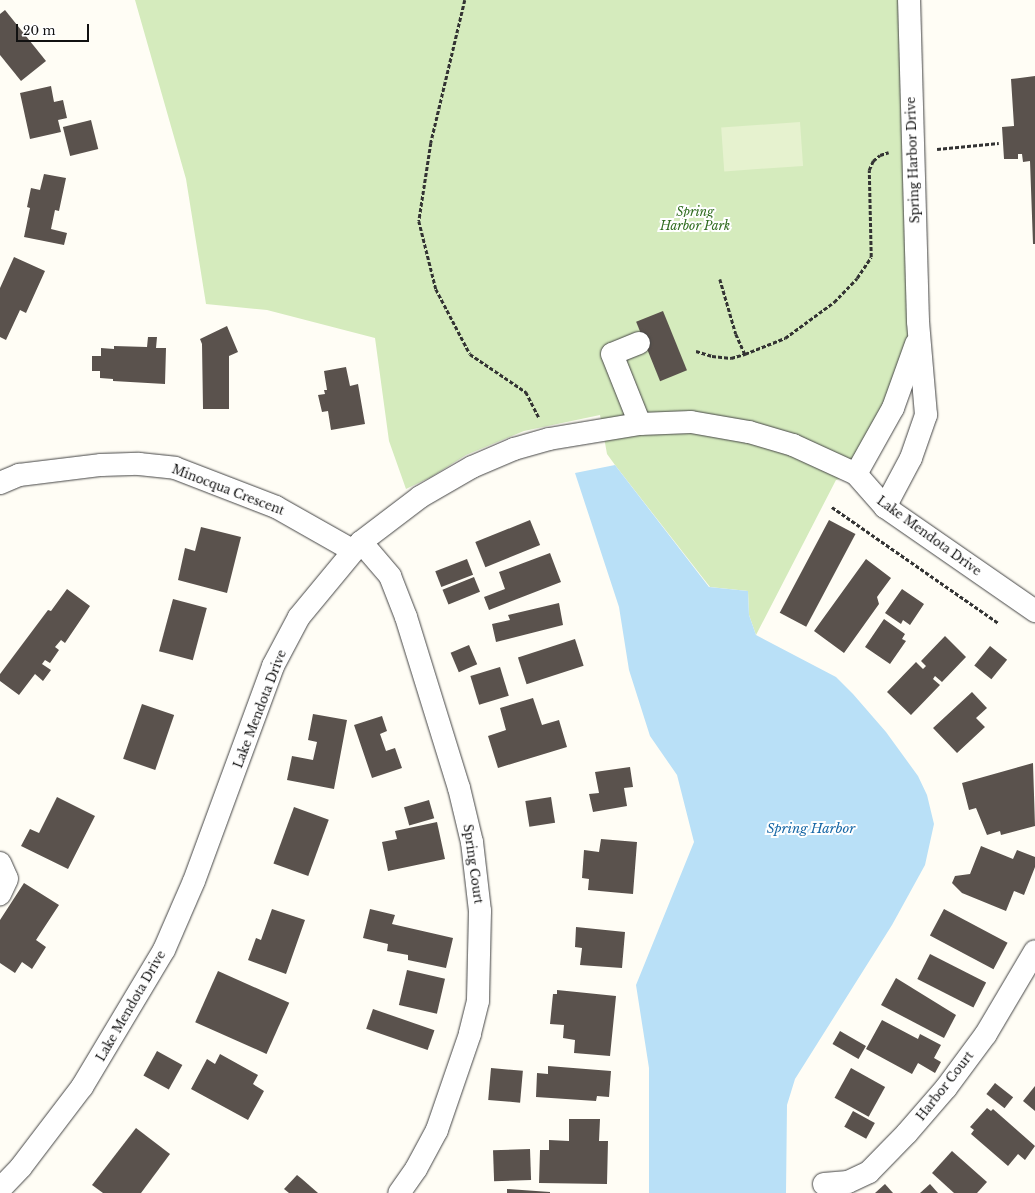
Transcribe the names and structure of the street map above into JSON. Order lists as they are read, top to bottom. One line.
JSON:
{"streets":{"street":["Spring Harbor Drive","Minocqua Crescent","Lake Mendota Drive","Spring Court","Harbor Court"]},"crossings":[["Spring Harbor Drive","Lake Mendota Drive"],["Minocqua Crescent","Lake Mendota Drive"],["Minocqua Crescent","Spring Court"],["Lake Mendota Drive","Spring Court"]],"water":["Spring Harbor"],"parks":["Spring Harbor Park"],"scale_bar":"20 m"}
